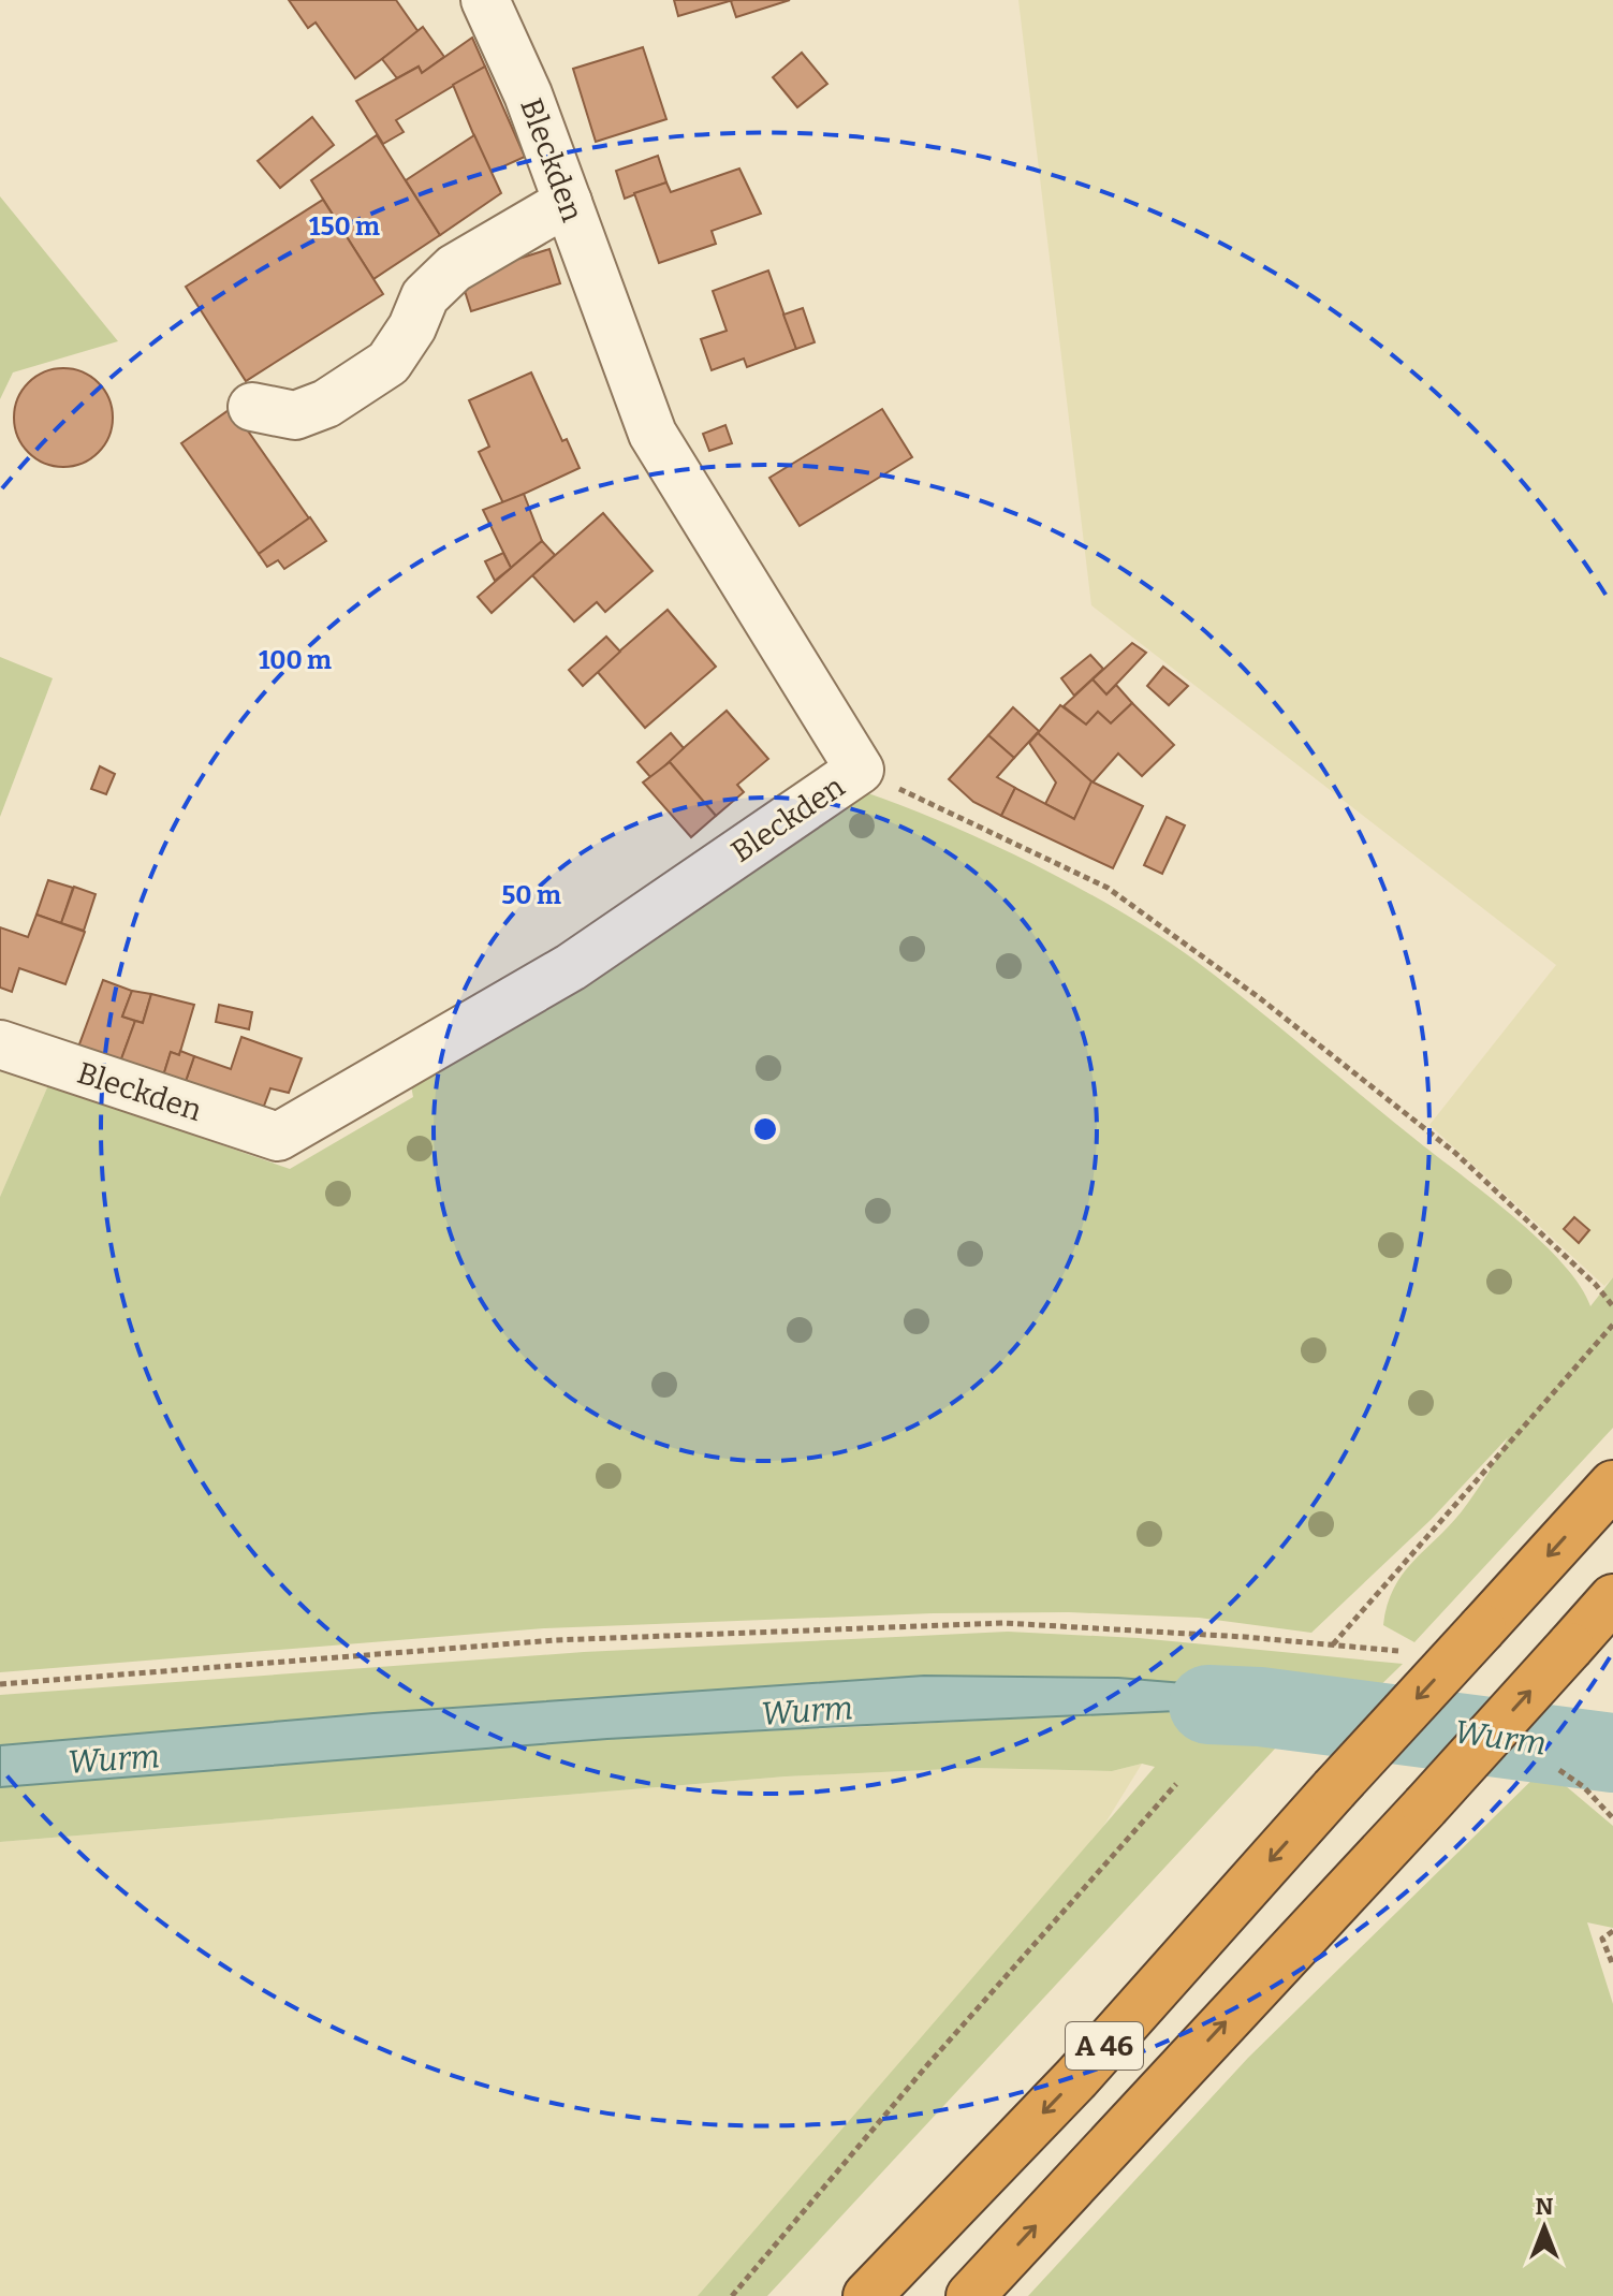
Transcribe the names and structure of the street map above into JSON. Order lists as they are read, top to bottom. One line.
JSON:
{"streets":{"highway":["A 46"],"street":["Bleckden"]},"water":["Wurm"],"north":"top","rings":["150 m","100 m","50 m"]}
